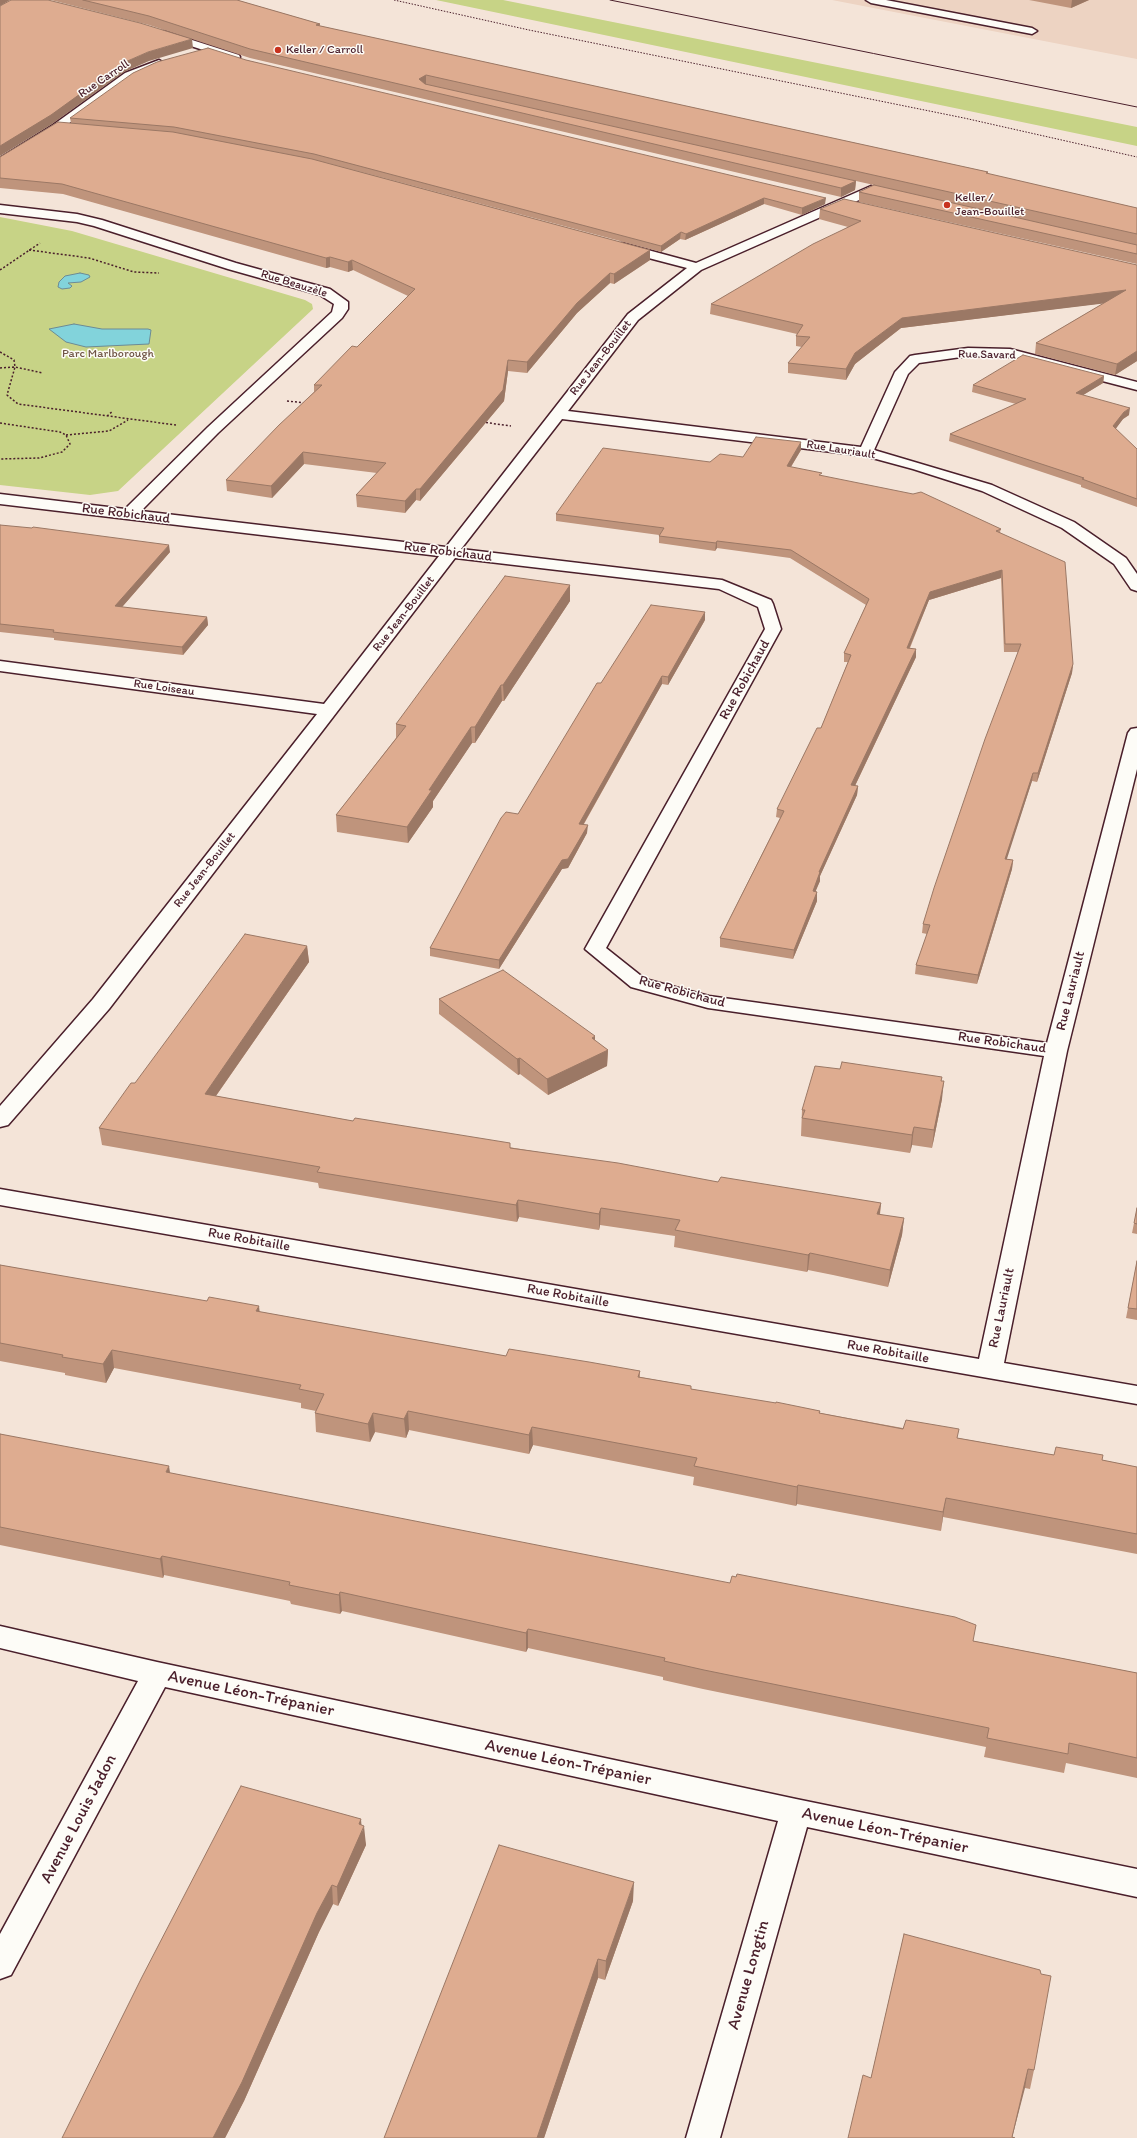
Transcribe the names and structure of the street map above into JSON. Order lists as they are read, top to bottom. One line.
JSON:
{"streets":{"street":["Rue Carroll","Rue Beauzèle","Rue Savard","Rue Jean-Bouillet","Rue Lauriault","Rue Robichaud","Rue Loiseau","Rue Robitaille","Avenue Léon-Trépanier","Avenue Louis Jadon","Avenue Longtin"]},"crossings":[["Rue Beauzèle","Rue Robichaud"],["Rue Savard","Rue Lauriault"],["Rue Jean-Bouillet","Rue Lauriault"],["Rue Jean-Bouillet","Rue Robichaud"],["Rue Jean-Bouillet","Rue Loiseau"],["Rue Lauriault","Rue Robichaud"],["Rue Lauriault","Rue Robitaille"],["Avenue Léon-Trépanier","Avenue Louis Jadon"],["Avenue Léon-Trépanier","Avenue Longtin"]],"parks":["Parc Marlborough"],"places":["Keller / Carroll","Keller / Jean-Bouillet"]}
